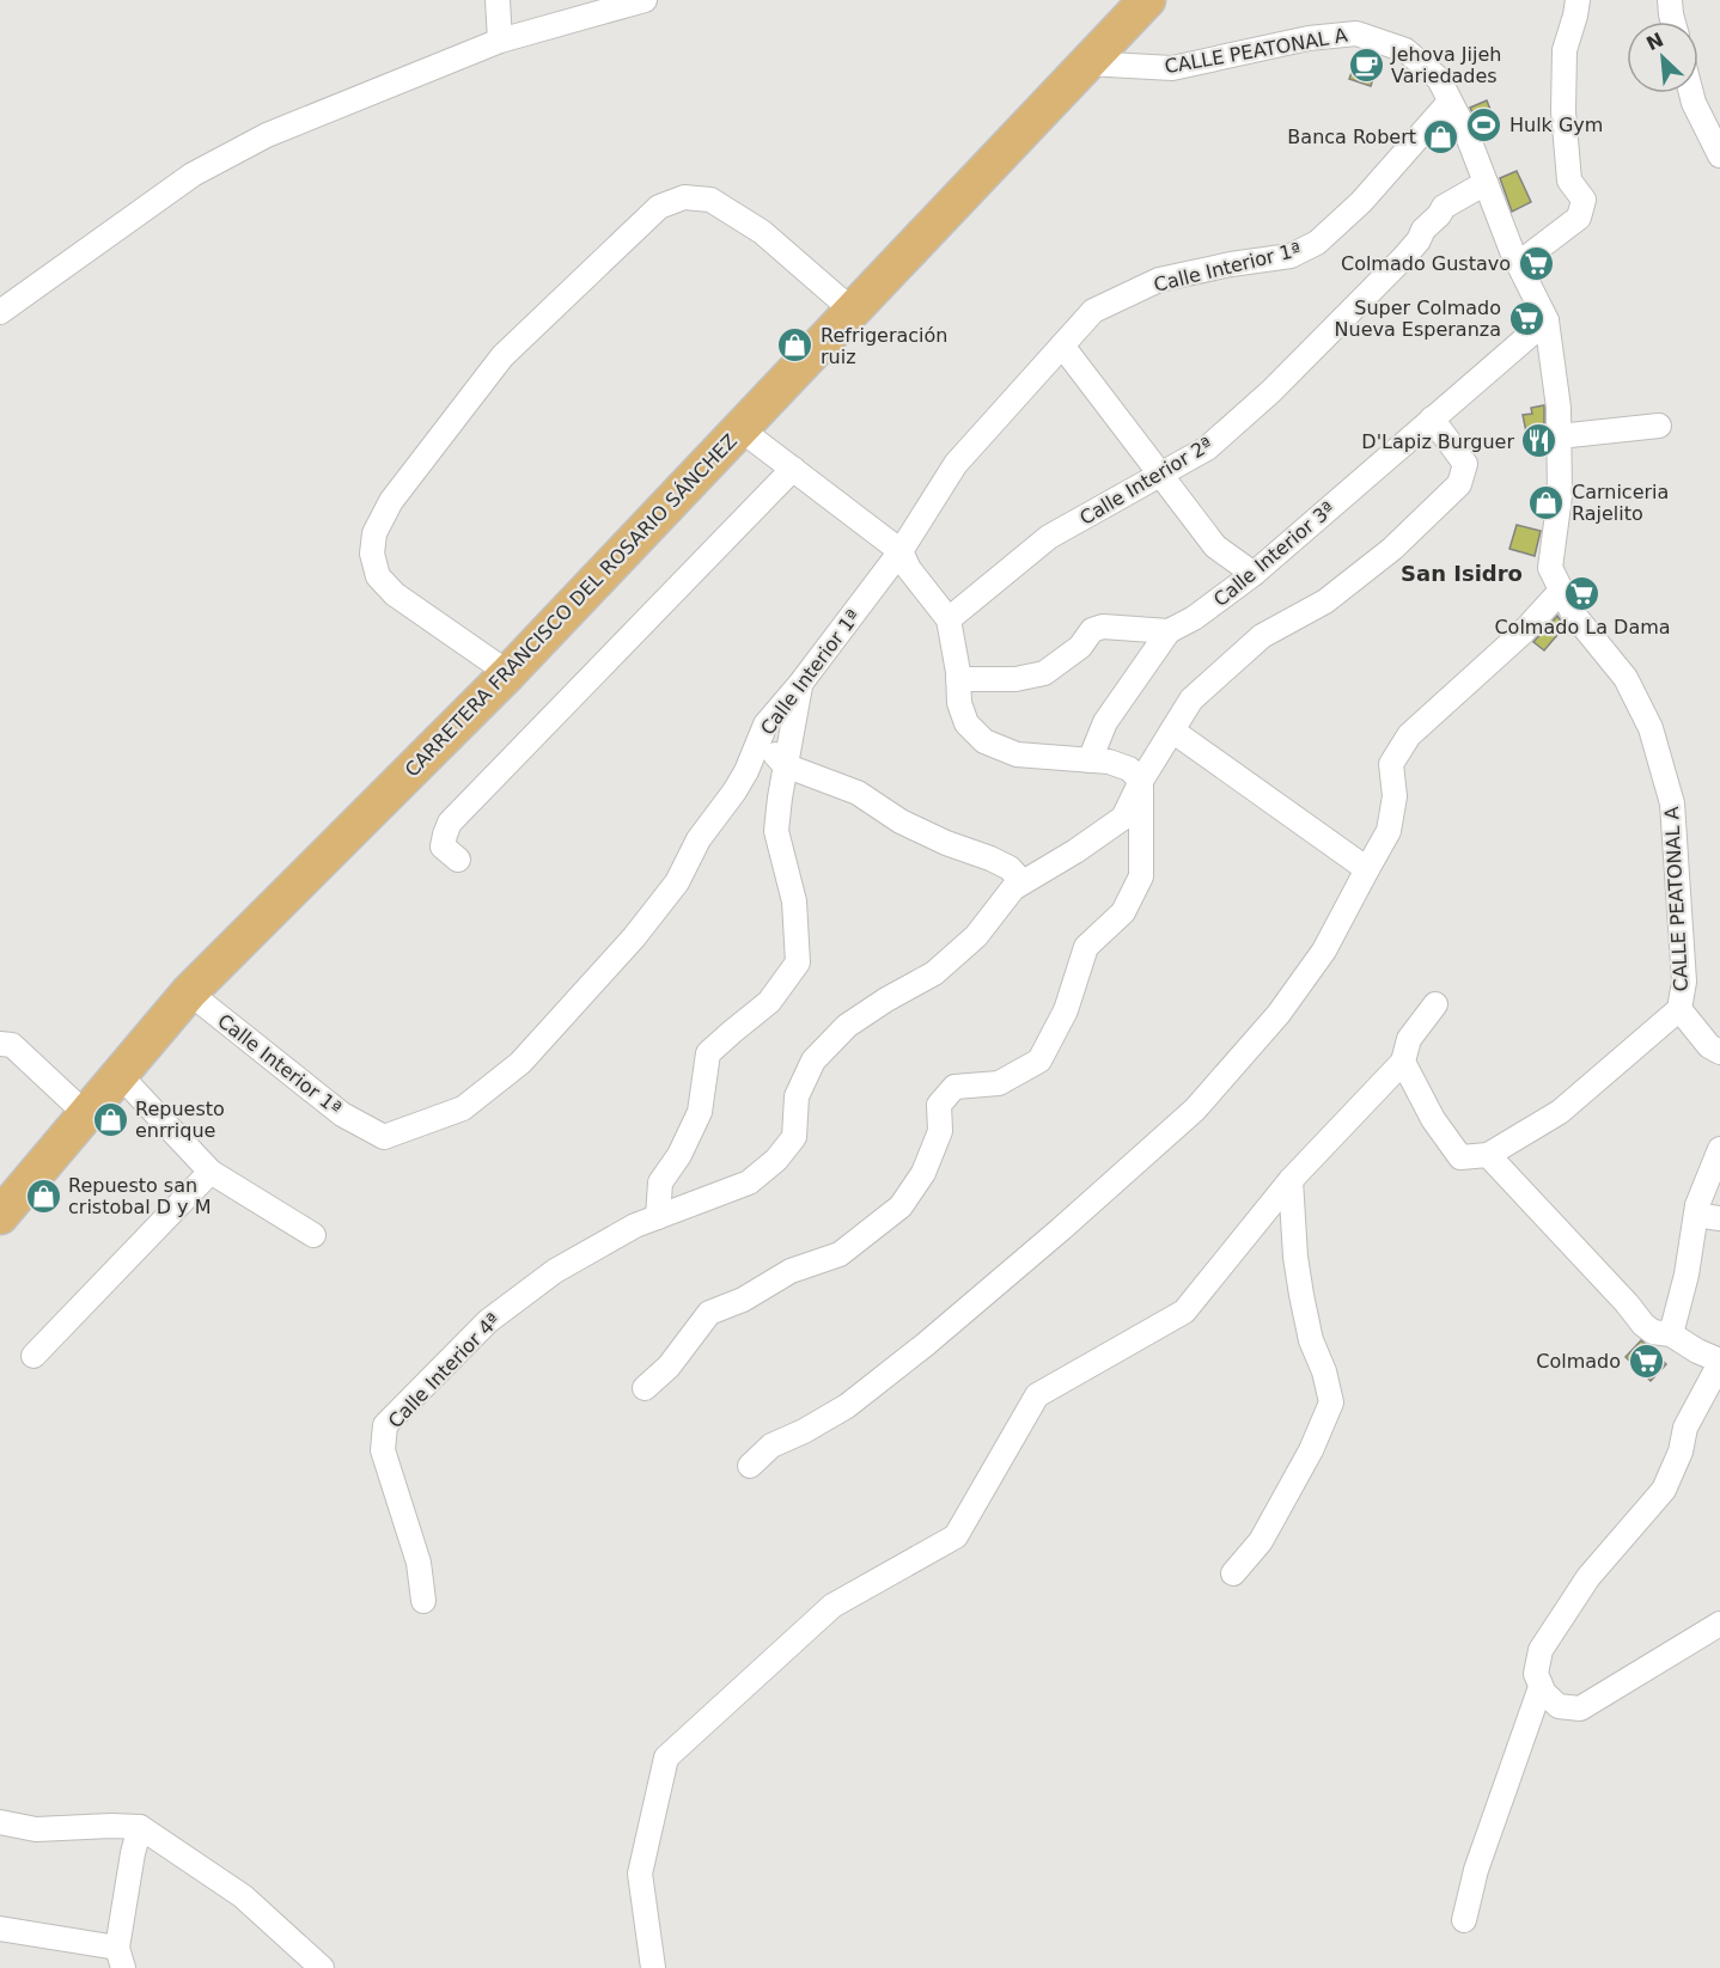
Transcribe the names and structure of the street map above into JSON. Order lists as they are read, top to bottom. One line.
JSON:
{"streets":{"main road":["CARRETERA FRANCISCO DEL ROSARIO SÁNCHEZ"],"street":["CALLE PEATONAL A","Calle Interior 1ª","Calle Interior 2ª","Calle Interior 3ª","Calle Interior 4ª"]},"crossings":[["CALLE PEATONAL A","Calle Interior 1ª"],["CALLE PEATONAL A","Calle Interior 2ª"],["CALLE PEATONAL A","Calle Interior 3ª"],["CALLE PEATONAL A","CARRETERA FRANCISCO DEL ROSARIO SÁNCHEZ"],["Calle Interior 1ª","CARRETERA FRANCISCO DEL ROSARIO SÁNCHEZ"],["Calle Interior 3ª","Calle Interior 4ª"]],"districts":["San Isidro"],"places":{"cafe":["Jehova Jijeh Variedades"],"sports":["Hulk Gym"],"shop":["Banca Robert","Refrigeración ruiz","Carniceria Rajelito","Repuesto enrrique","Repuesto san cristobal D y M"],"supermarket":["Colmado Gustavo","Super Colmado Nueva Esperanza","Colmado La Dama","Colmado"],"restaurant":["D'Lapiz Burguer"]},"north":"top left"}
